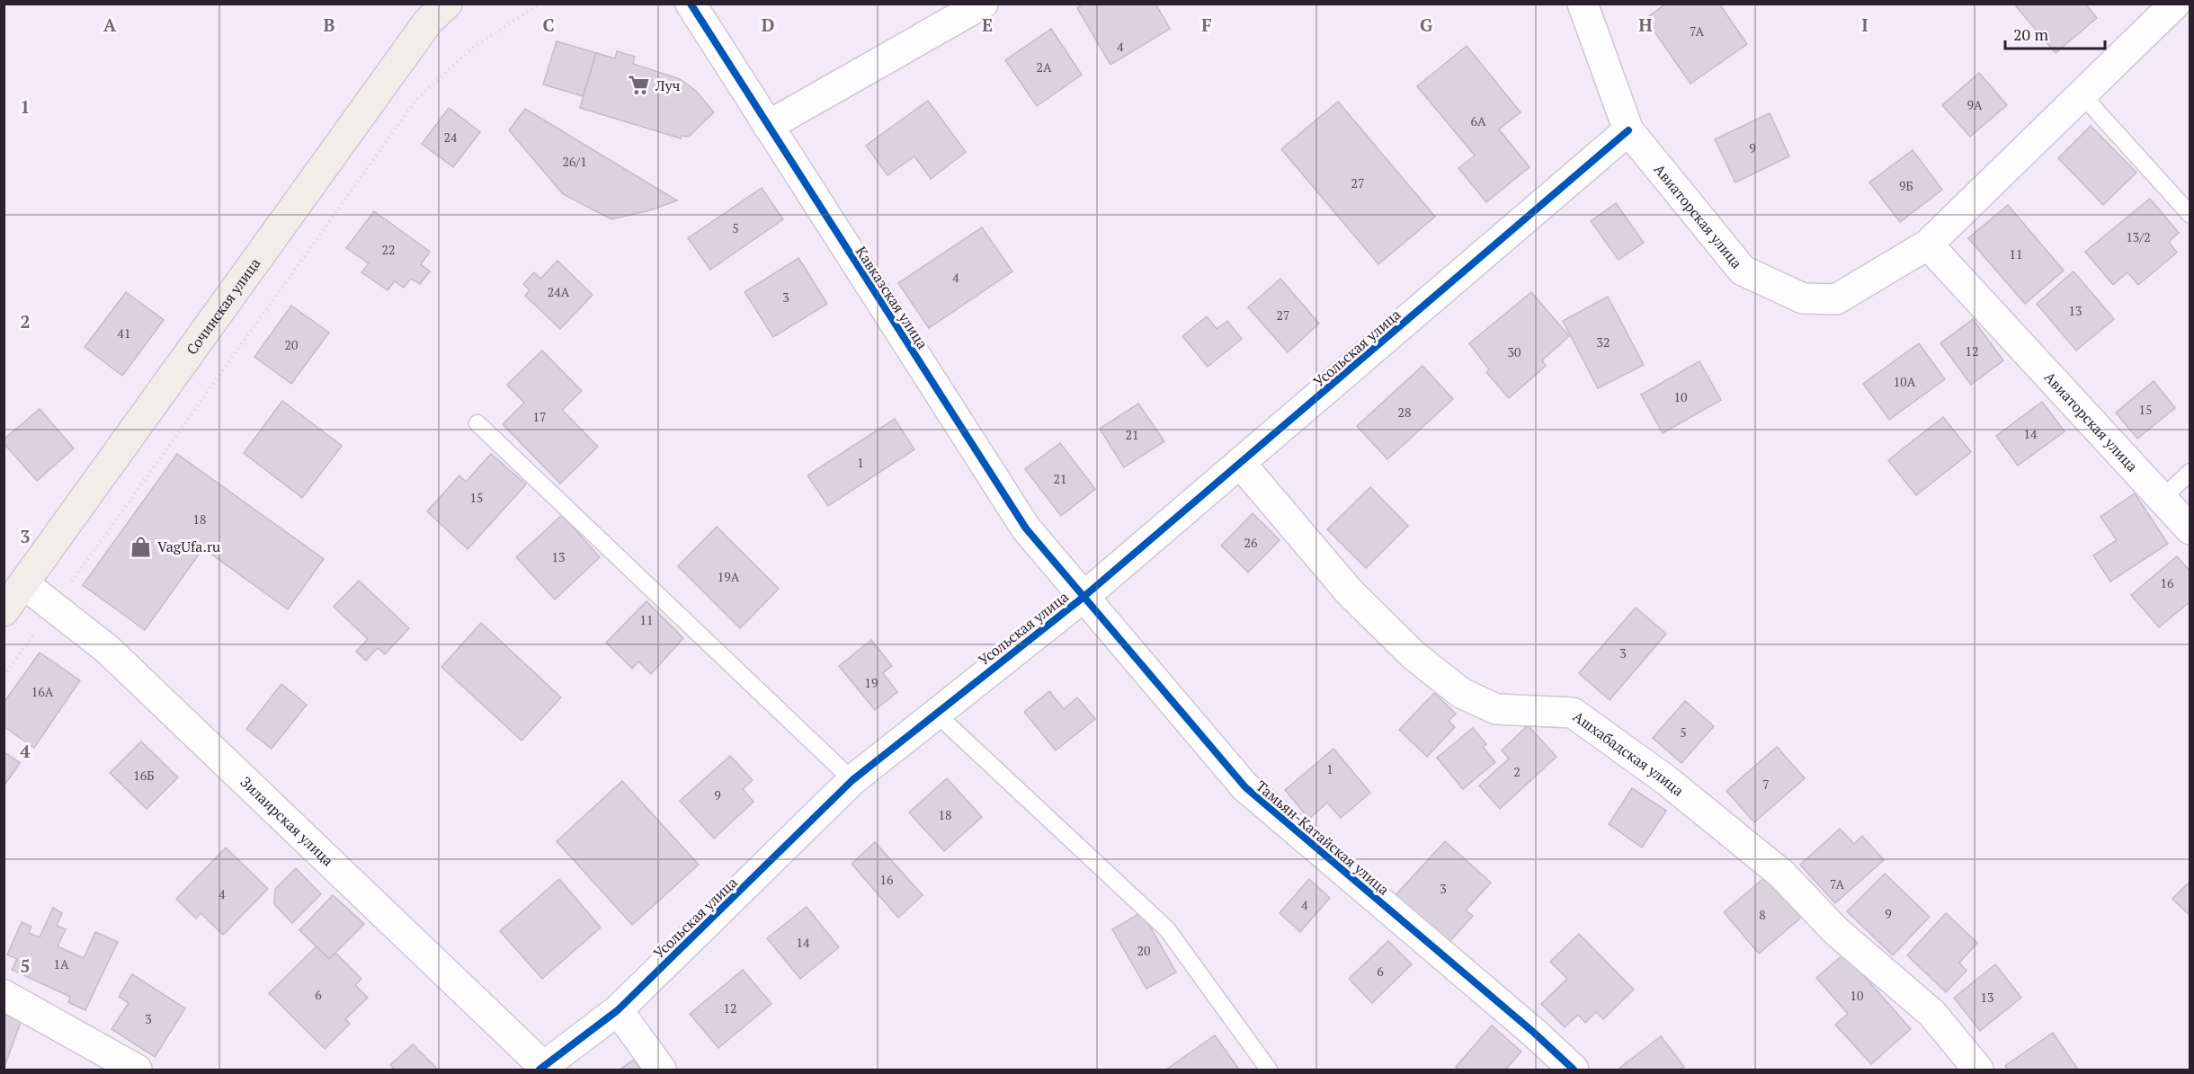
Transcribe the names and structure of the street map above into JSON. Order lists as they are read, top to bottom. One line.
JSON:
{"streets":{"main road":["Сочинская улица"],"street":["Авиаторская улица","Кавказская улица","Усольская улица","Ашхабадская улица","Зилаирская улица","Тамьян-Катайская улица"]},"crossings":[["Авиаторская улица","Усольская улица"],["Кавказская улица","Усольская улица"],["Кавказская улица","Тамьян-Катайская улица"],["Сочинская улица","Зилаирская улица"],["Усольская улица","Ашхабадская улица"],["Усольская улица","Зилаирская улица"],["Усольская улица","Тамьян-Катайская улица"]],"places":{"supermarket":["Луч"],"shop":["VagUfa.ru"]},"house_numbers":["7А","4","2А","9А","6А","24","9","26/1","27","9Б","5","13/2","22","11","4","24А","3","13","27","41","32","20","12","30","10А","10","15","28","17","14","21","1","21","15","18","26","13","19А","16","11","3","19","16А","5","1","2","16Б","7","9","18","16","7А","3","4","4","9","8","14","20","1А","6","6","10","13","12","3"],"scale_bar":"20 m","grid":{"columns":["A","B","C","D","E","F","G","H","I"],"rows":["1","2","3","4","5"]}}
